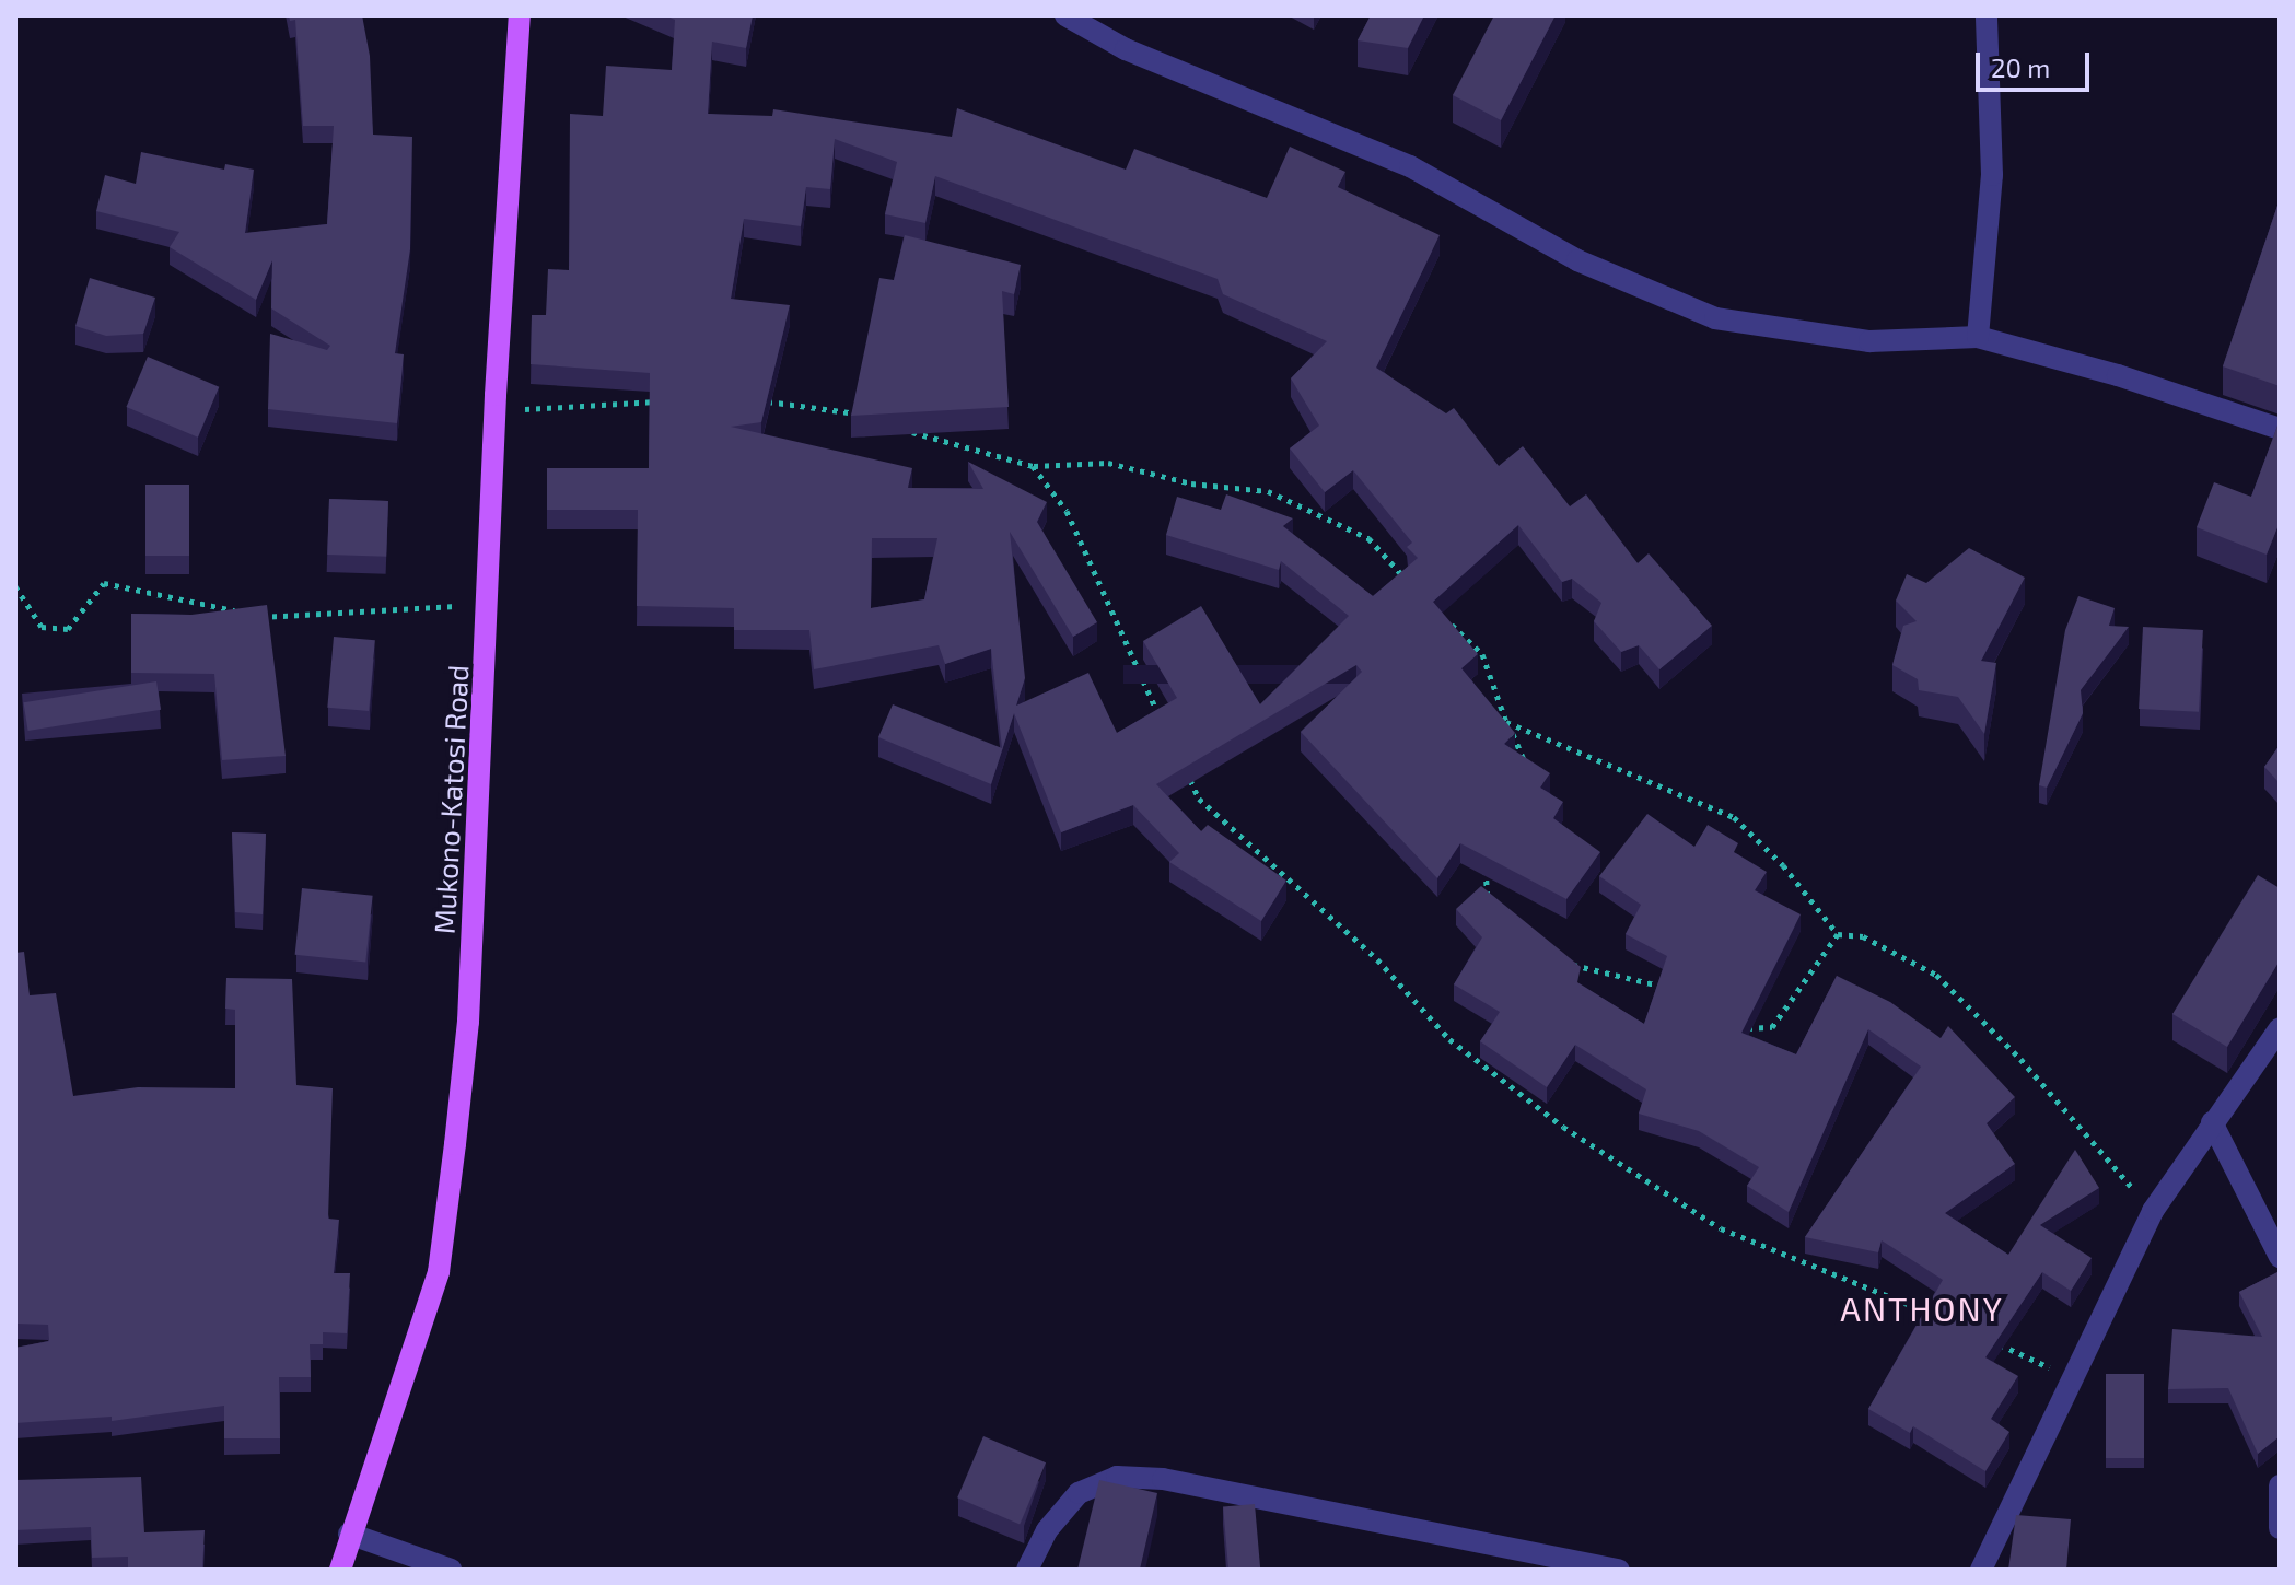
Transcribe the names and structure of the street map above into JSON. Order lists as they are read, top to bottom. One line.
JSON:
{"streets":{"main road":["Mukono-Katosi Road"]},"districts":["ANTHONY"],"scale_bar":"20 m"}
